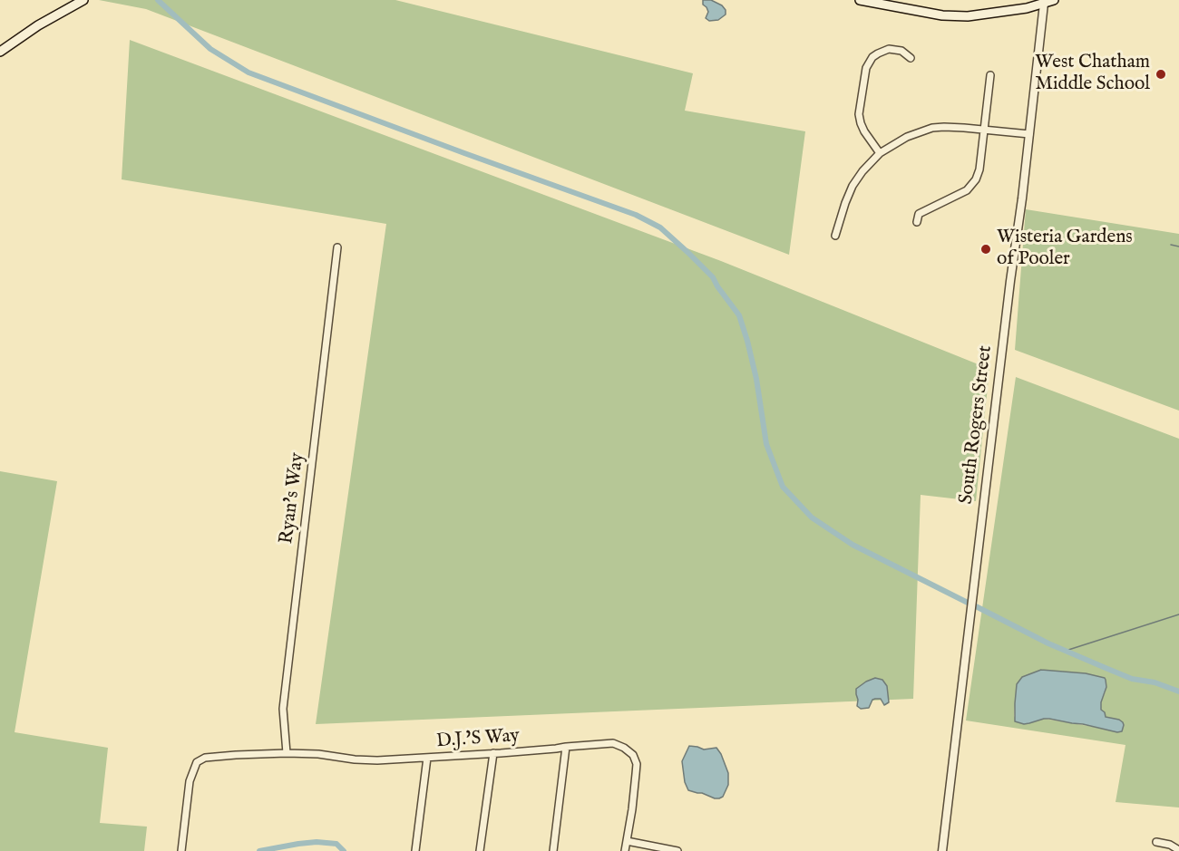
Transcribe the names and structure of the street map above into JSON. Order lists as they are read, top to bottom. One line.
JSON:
{"streets":{"street":["South Rogers Street","Ryan's Way","D.J.'S Way"]},"crossings":[["Ryan's Way","D.J.'S Way"]],"places":["West Chatham Middle School","Wisteria Gardens of Pooler"]}
